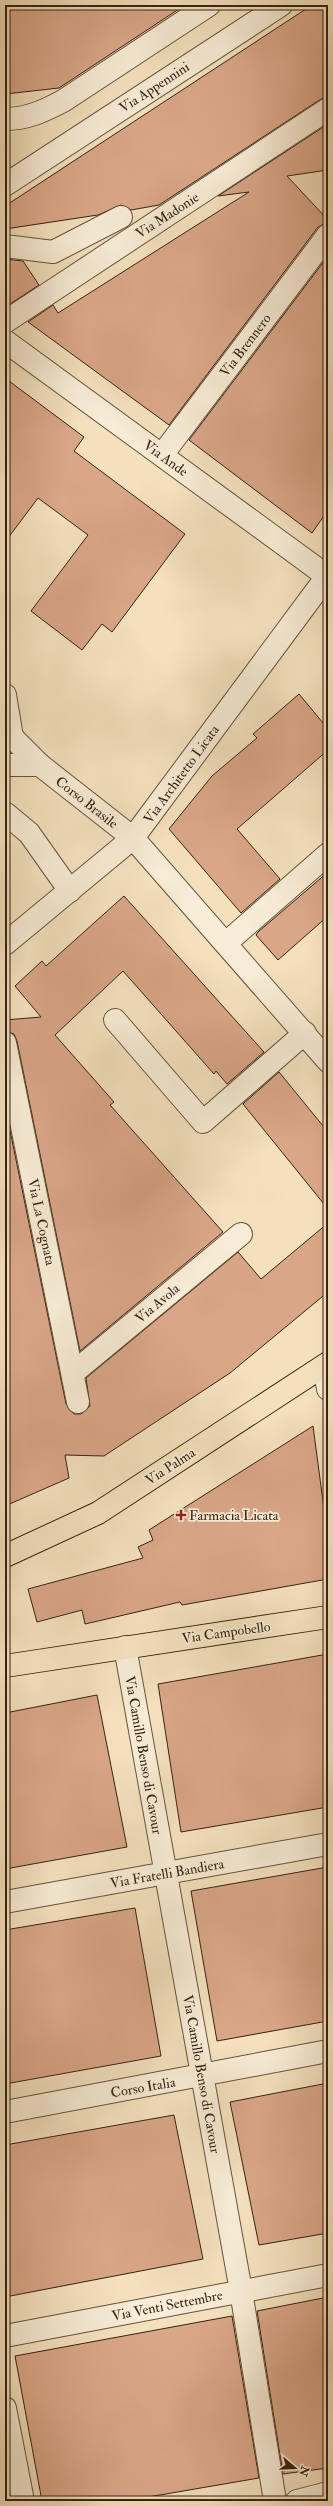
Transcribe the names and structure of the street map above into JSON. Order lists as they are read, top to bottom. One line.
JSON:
{"streets":{"main road":["Via Palma","Via Campobello"],"street":["Via Appennini","Via Madonie","Via Brennero","Via Ande","Via Architetto Licata","Corso Brasile","Via La Cognata","Via Avola","Via Camillo Benso di Cavour","Via Fratelli Bandiera","Corso Italia","Via Venti Settembre"]},"crossings":[["Via Brennero","Via Ande"],["Via Ande","Via Architetto Licata"],["Via Architetto Licata","Corso Brasile"],["Via La Cognata","Via Avola"],["Via Campobello","Via Camillo Benso di Cavour"],["Via Camillo Benso di Cavour","Via Fratelli Bandiera"],["Via Camillo Benso di Cavour","Corso Italia"],["Via Camillo Benso di Cavour","Via Venti Settembre"]],"places":{"health":["Farmacia Licata"]},"north":"right"}
